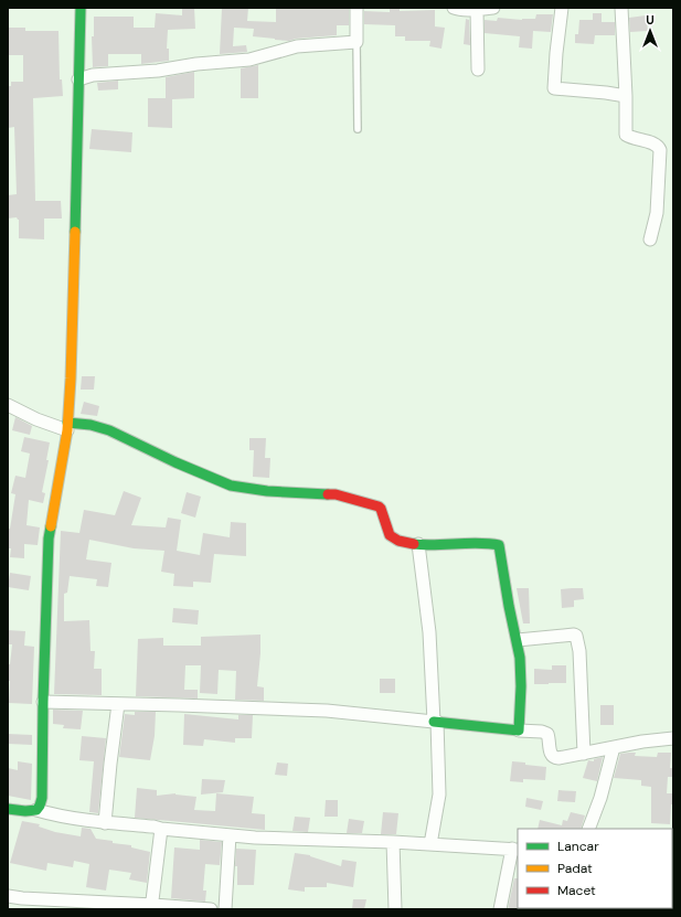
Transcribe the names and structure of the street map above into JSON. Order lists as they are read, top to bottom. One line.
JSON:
{"legend":["Lancar","Padat","Macet"],"north":"top"}
